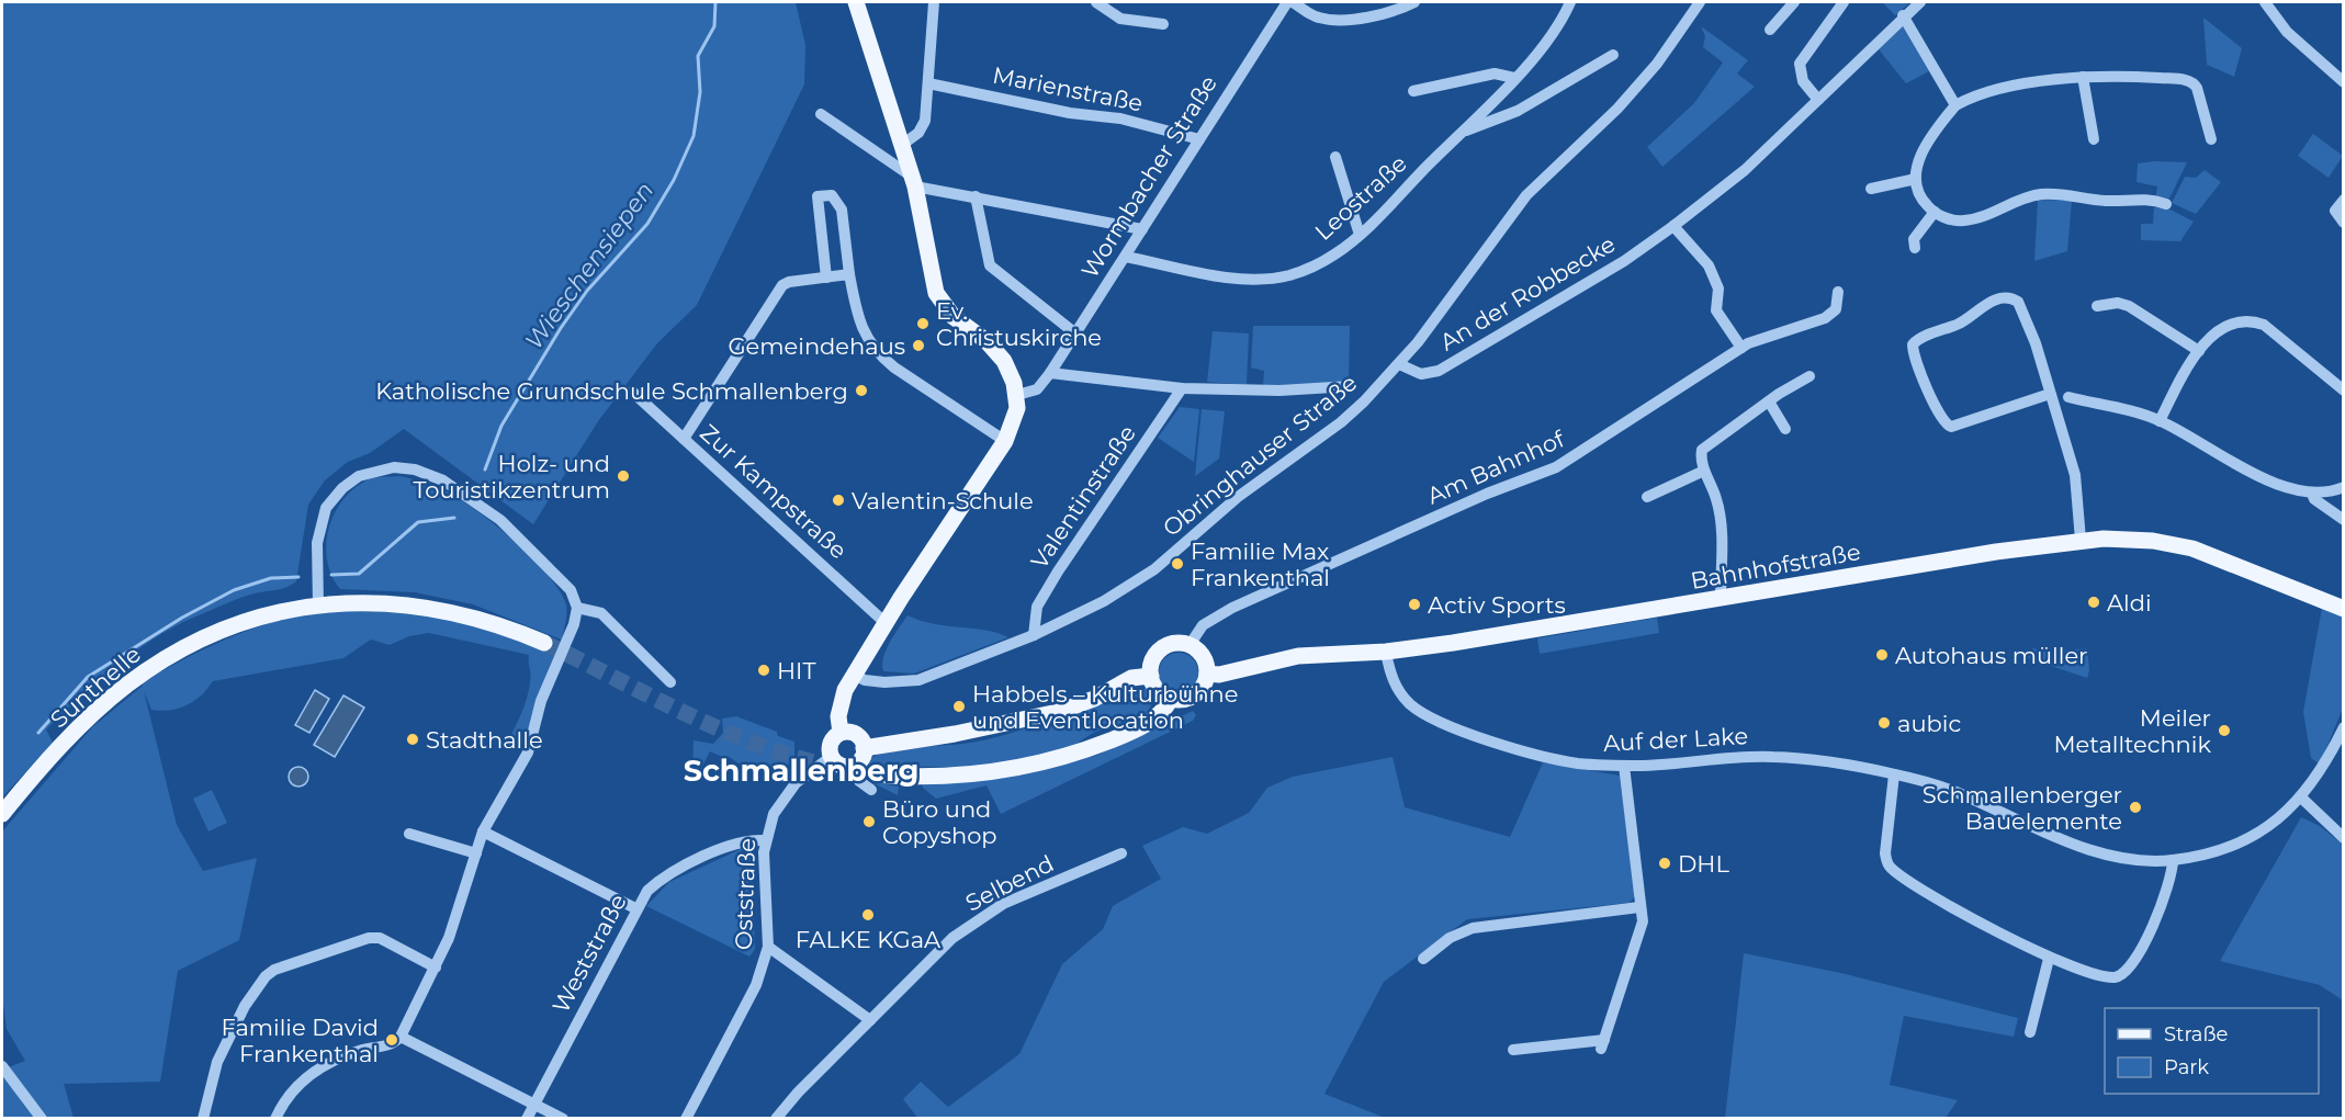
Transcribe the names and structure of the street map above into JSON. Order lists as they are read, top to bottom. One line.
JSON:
{"streets":{"main road":["Bahnhofstraße","Sunthelle"],"street":["Marienstraße","Wormbacher Straße","Leostraße","An der Robbecke","Obringhauser Straße","Am Bahnhof","Zur Kampstraße","Valentinstraße","Auf der Lake","Selbend","Oststraße","Weststraße"]},"crossings":[["Marienstraße","Wormbacher Straße"],["Wormbacher Straße","Leostraße"],["An der Robbecke","Obringhauser Straße"],["Obringhauser Straße","Valentinstraße"],["Am Bahnhof","Bahnhofstraße"],["Bahnhofstraße","Auf der Lake"],["Oststraße","Weststraße"]],"districts":["Schmallenberg"],"water":["Wieschensiepen"],"places":["Ev. Christuskirche","Gemeindehaus","Katholische Grundschule Schmallenberg","Holz- und Touristikzentrum","Valentin-Schule","Familie Max Frankenthal","Aldi","Activ Sports","Autohaus müller","HIT","Habbels – Kulturbühne und Eventlocation","aubic","Meiler Metalltechnik","Stadthalle","Schmallenberger Bauelemente","Büro und Copyshop","DHL","FALKE KGaA","Familie David Frankenthal"],"legend":["Straße","Park"]}
